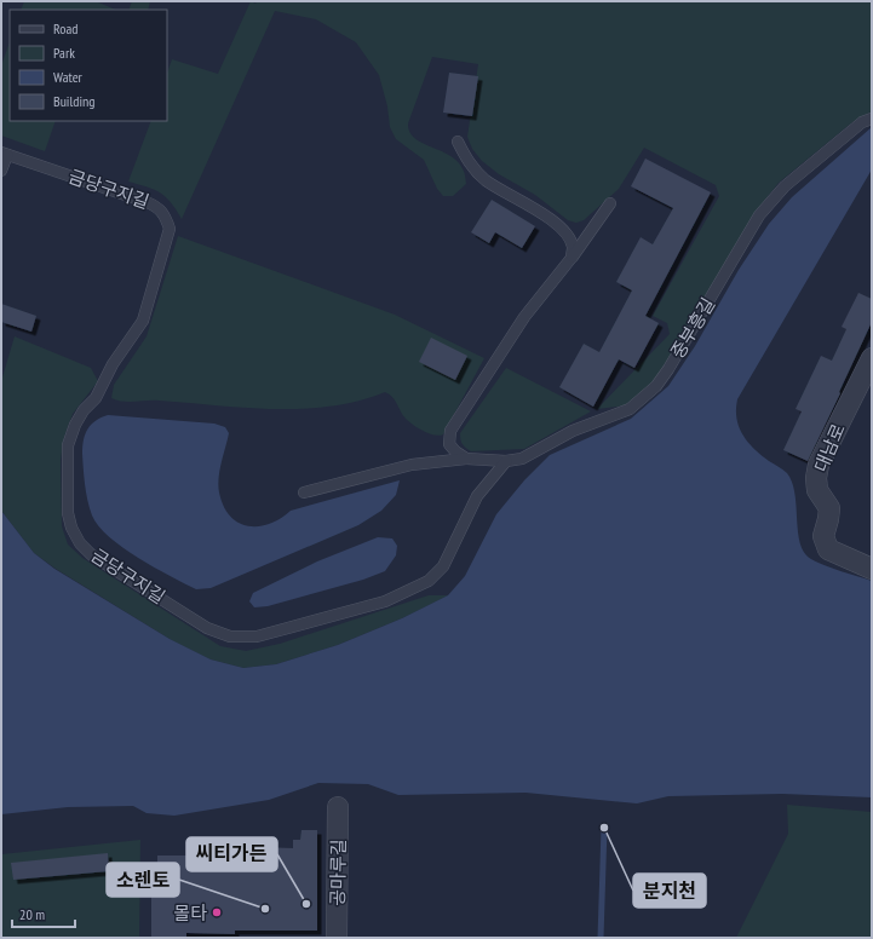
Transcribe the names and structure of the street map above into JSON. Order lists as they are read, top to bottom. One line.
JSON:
{"streets":{"street":["대남로","공마루길"],"lane":["금당구지길","중부흥길"]},"crossings":[["금당구지길","중부흥길"]],"places":["분지천","씨티가든","소렌토","몰타"],"legend":["Road","Park","Water","Building"],"scale_bar":"20 m"}
